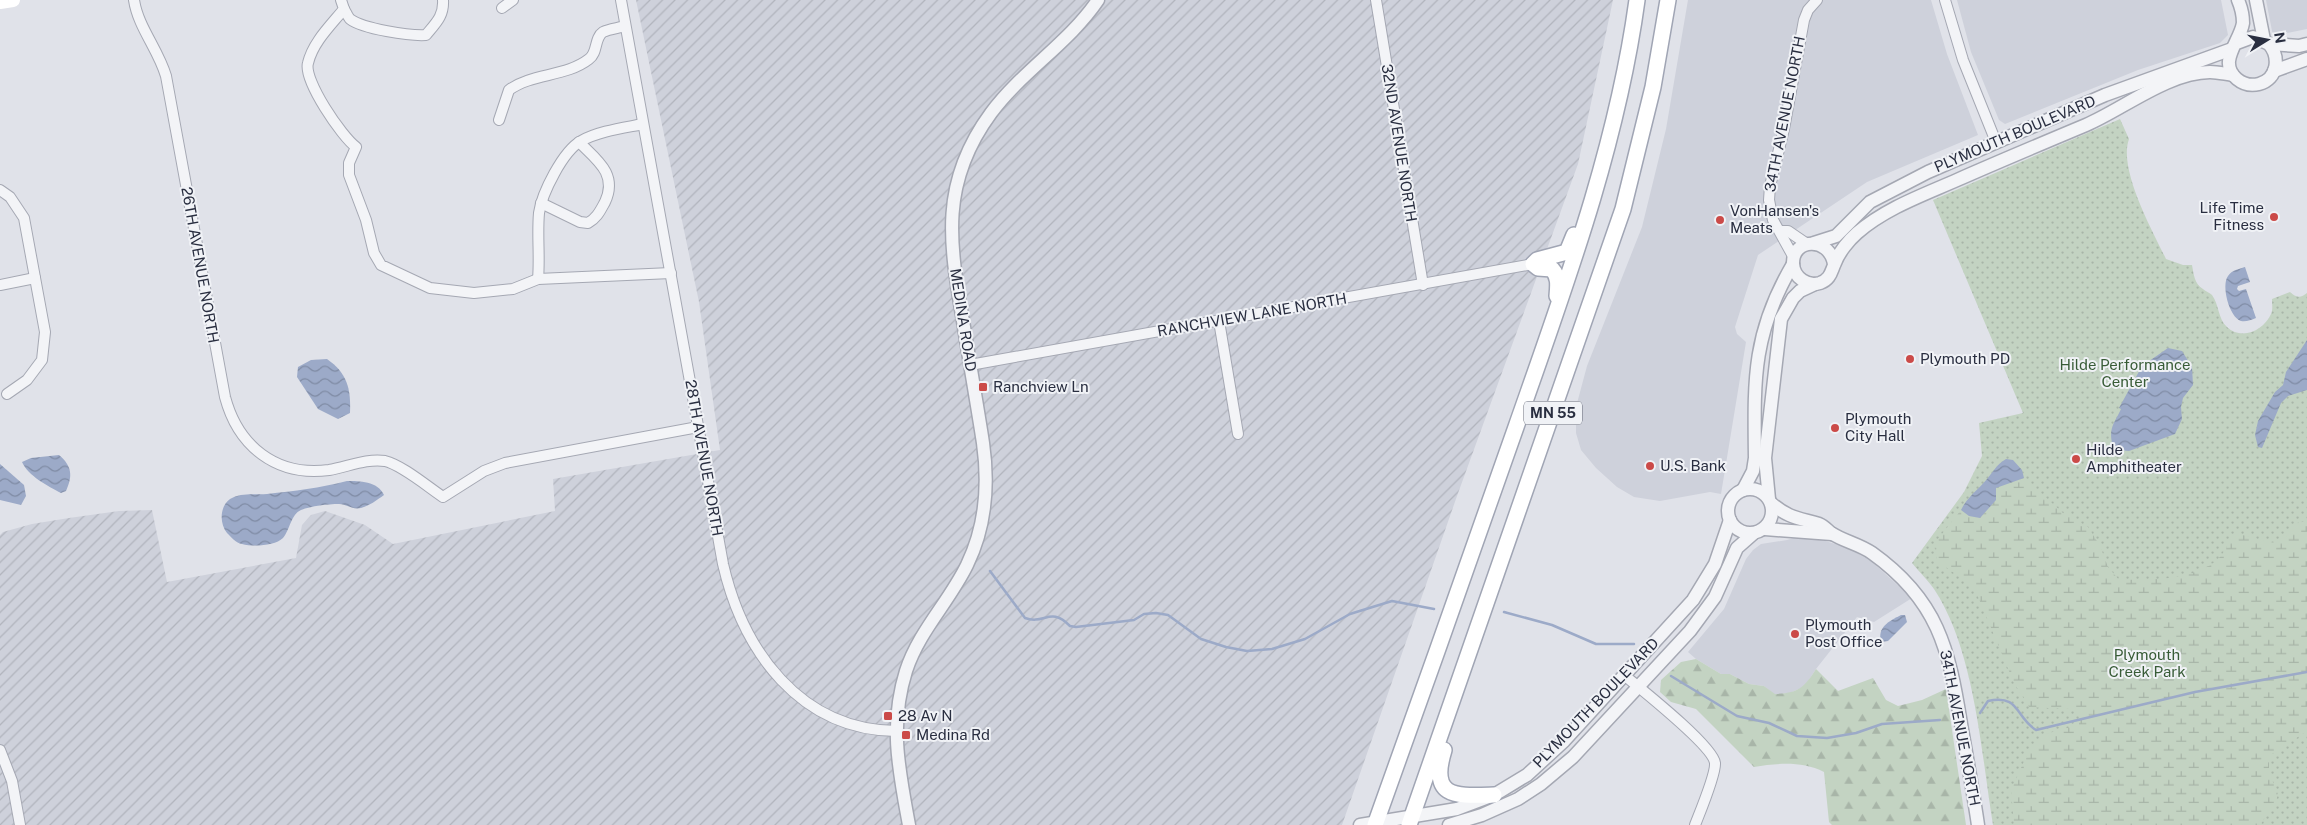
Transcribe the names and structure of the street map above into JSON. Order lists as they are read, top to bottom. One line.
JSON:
{"streets":{"main road":["MN 55"],"street":["34TH AVENUE NORTH","PLYMOUTH BOULEVARD","32ND AVENUE NORTH","26TH AVENUE NORTH","RANCHVIEW LANE NORTH","MEDINA ROAD","28TH AVENUE NORTH"]},"crossings":[["34TH AVENUE NORTH","PLYMOUTH BOULEVARD"],["PLYMOUTH BOULEVARD","MN 55"],["32ND AVENUE NORTH","RANCHVIEW LANE NORTH"],["26TH AVENUE NORTH","28TH AVENUE NORTH"],["RANCHVIEW LANE NORTH","MEDINA ROAD"],["MEDINA ROAD","28TH AVENUE NORTH"]],"parks":["Hilde Performance Center","Plymouth Creek Park"],"places":{"other":["Life Time Fitness","VonHansen's Meats","Plymouth PD","Plymouth City Hall","Hilde Amphitheater","U.S. Bank","Plymouth Post Office"],"transit":["Ranchview Ln","28 Av N","Medina Rd"]},"north":"right"}
